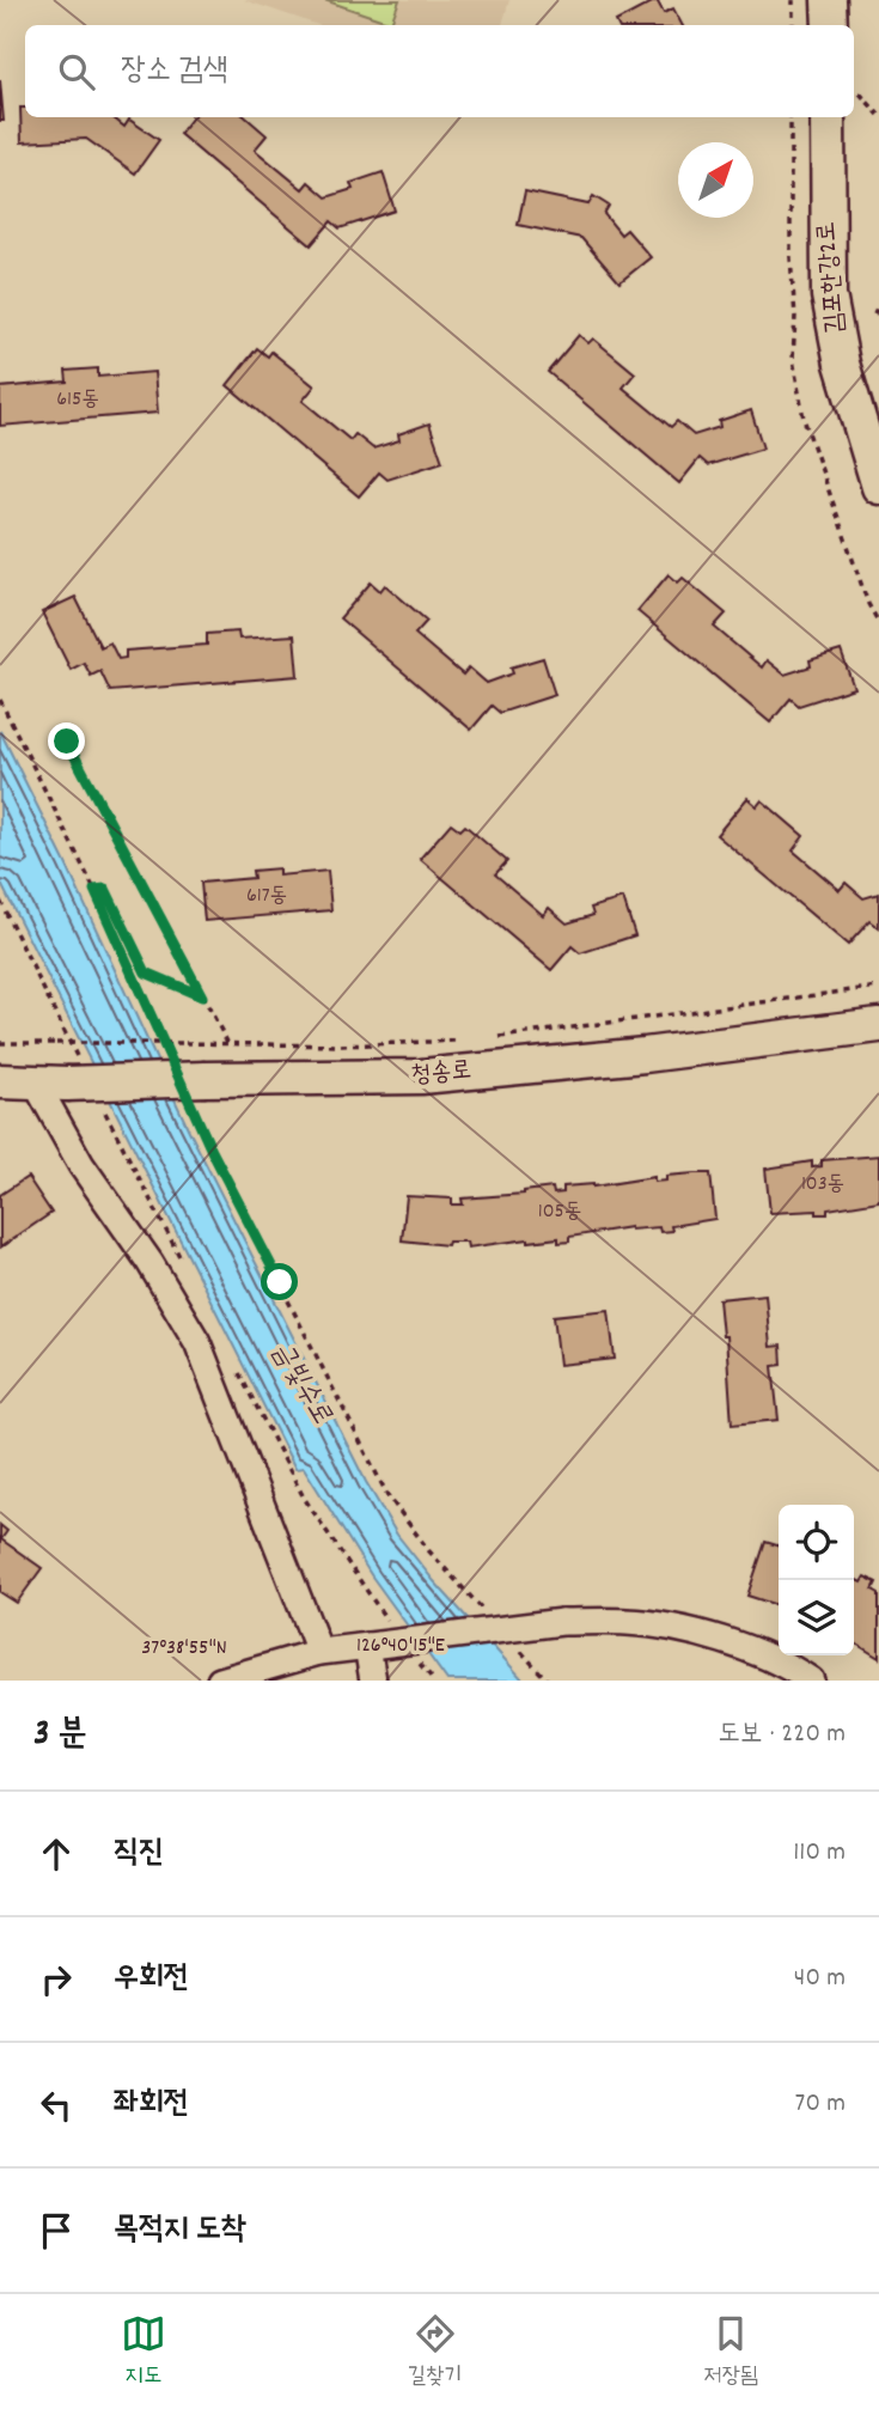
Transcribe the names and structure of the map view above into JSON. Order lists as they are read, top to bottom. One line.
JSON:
{"streets":{"street":["김포한강2로","청송로"]},"water":["금빛수로"],"house_numbers":["615동","617동","103동","105동"],"north":"top right","page":{"search":"장소 검색","heading":["3 분","도보 · 220 m"],"list":[["직진","110 m"],["우회전","40 m"],["좌회전","70 m"],"목적지 도착"],"nav":["지도","길찾기","저장됨"]},"coordinates":["126°40'15\"E","37°38'55\"N"]}
